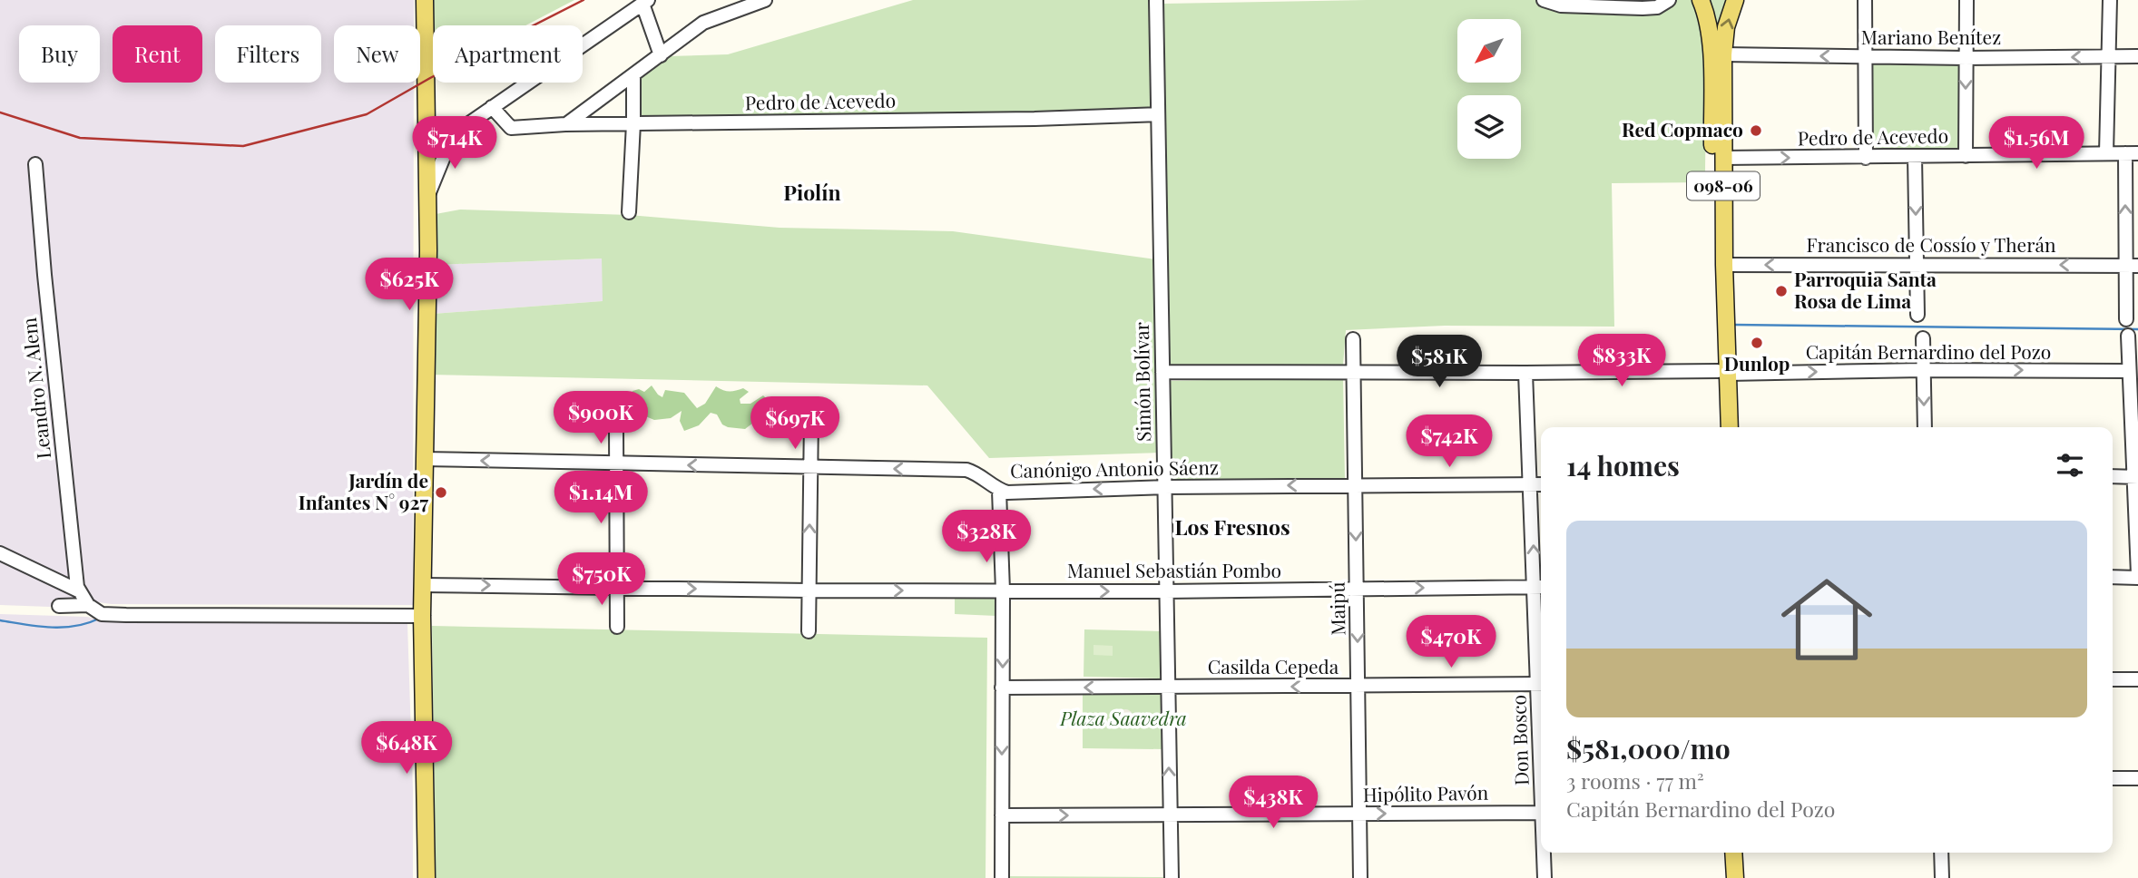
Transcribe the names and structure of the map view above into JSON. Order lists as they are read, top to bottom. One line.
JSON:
{"streets":{"main road":["098-06"],"street":["Mariano Benítez","Pedro de Acevedo","Francisco de Cossío y Therán","Capitán Bernardino del Pozo","Simón Bolívar","Leandro N. Alem","Canónigo Antonio Sáenz","Manuel Sebastián Pombo","Maipú","Casilda Cepeda","Don Bosco","Hipólito Pavón"]},"crossings":[["Mariano Benítez","098-06"],["Pedro de Acevedo","098-06"],["Pedro de Acevedo","Simón Bolívar"],["098-06","Francisco de Cossío y Therán"],["098-06","Capitán Bernardino del Pozo"],["Capitán Bernardino del Pozo","Simón Bolívar"],["Capitán Bernardino del Pozo","Maipú"],["Capitán Bernardino del Pozo","Don Bosco"],["Simón Bolívar","Canónigo Antonio Sáenz"],["Simón Bolívar","Manuel Sebastián Pombo"],["Simón Bolívar","Casilda Cepeda"],["Simón Bolívar","Hipólito Pavón"],["Canónigo Antonio Sáenz","Maipú"],["Canónigo Antonio Sáenz","Don Bosco"],["Manuel Sebastián Pombo","Maipú"],["Manuel Sebastián Pombo","Don Bosco"],["Maipú","Casilda Cepeda"],["Maipú","Hipólito Pavón"],["Casilda Cepeda","Don Bosco"]],"one_way":["Mariano Benítez","Francisco de Cossío y Therán","Capitán Bernardino del Pozo","Canónigo Antonio Sáenz","Manuel Sebastián Pombo","Maipú","Casilda Cepeda","Hipólito Pavón"],"districts":["Piolín","Los Fresnos"],"parks":["Plaza Saavedra"],"places":["Red Copmaco","Parroquia Santa Rosa de Lima","Dunlop","Jardín de Infantes N° 927"],"north":"bottom left","page":{"chip":["Buy","Rent","Filters","New","Apartment"],"price":["$714K","$1.56M","$625K","$833K","$581K","$900K","$697K","$742K","$1.14M","$328K","$750K","$470K","$648K","$438K"],"heading":"14 homes","list":[{"name":"$581,000/mo","note":"3 rooms · 77 m² · Capitán Bernardino del Pozo"}]}}
